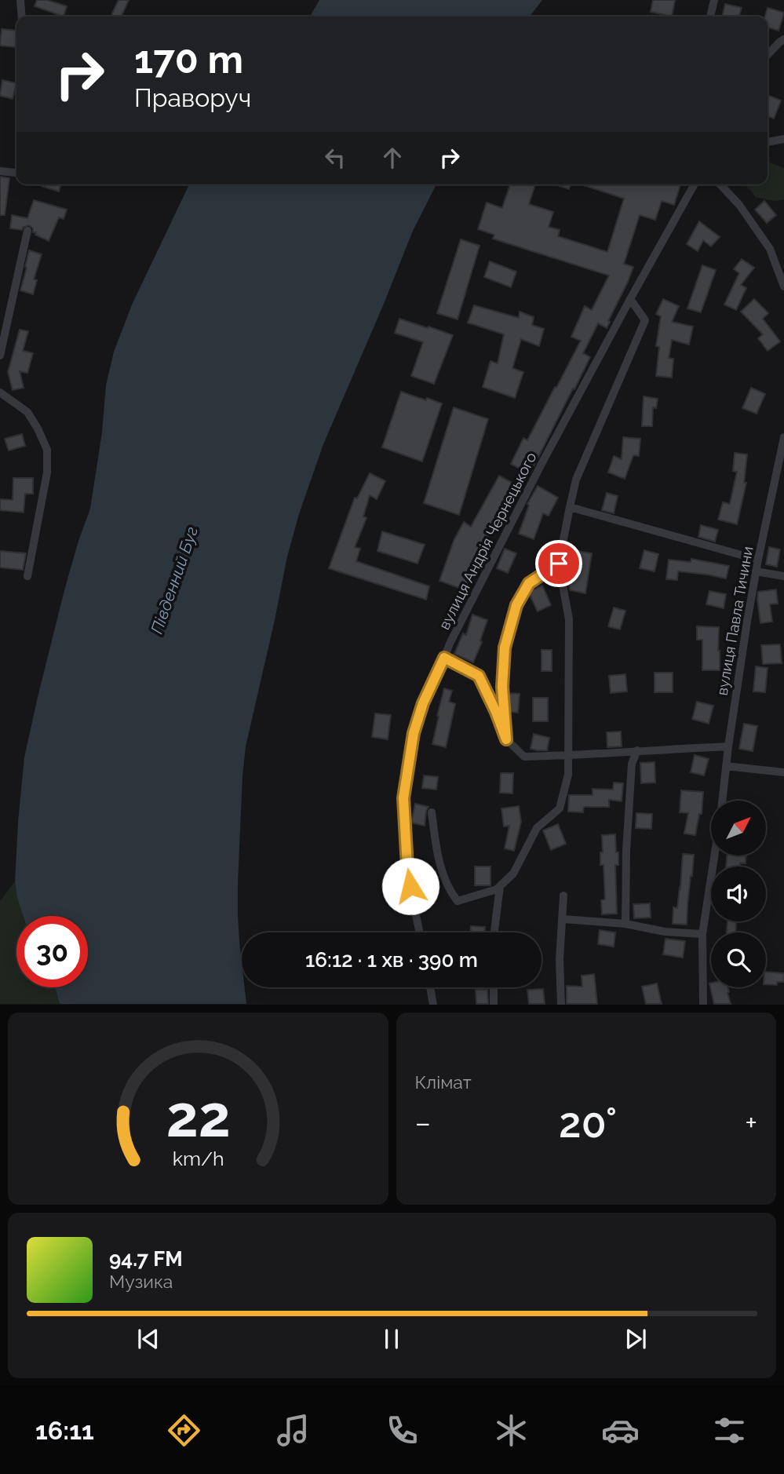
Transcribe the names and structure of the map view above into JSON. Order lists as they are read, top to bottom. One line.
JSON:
{"streets":{"street":["вулиця Андрія Чернецького","вулиця Павла Тичини"]},"water":["Південний Буг"],"north":"top right","page":{"turn":["170 m","Праворуч"],"limit":"30","trip":"16:12 · 1 хв · 390 m","tile":"Клімат","heat":["−","20°","+"],"song":["94.7 FM","Музика"],"tabs":"16:11","gauge":["22","km/h"]}}
